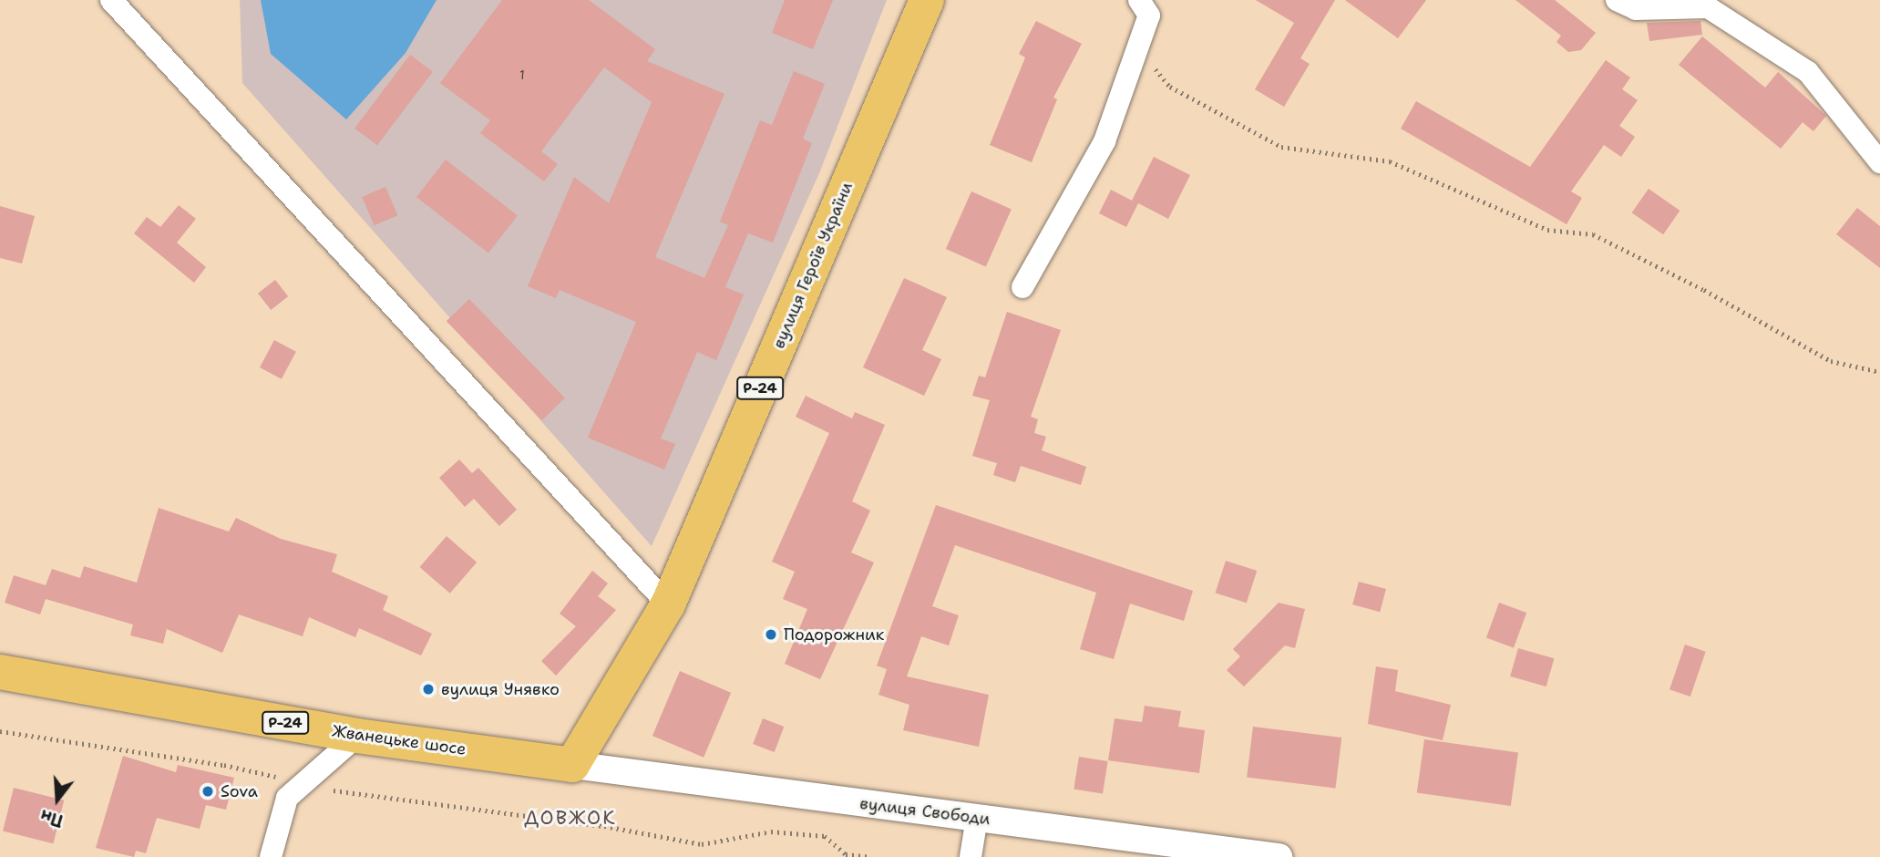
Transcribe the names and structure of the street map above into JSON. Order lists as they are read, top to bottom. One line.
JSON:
{"streets":{"main road":["вулиця Героїв України","Р-24","Жванецьке шосе"],"street":["вулиця Свободи"]},"crossings":[["вулиця Героїв України","Жванецьке шосе"],["вулиця Героїв України","вулиця Свободи"],["Жванецьке шосе","вулиця Свободи"]],"districts":["ДОВЖОК"],"places":["Подорожник","вулиця Унявко","Sova"],"house_numbers":["1"],"north":"bottom"}
